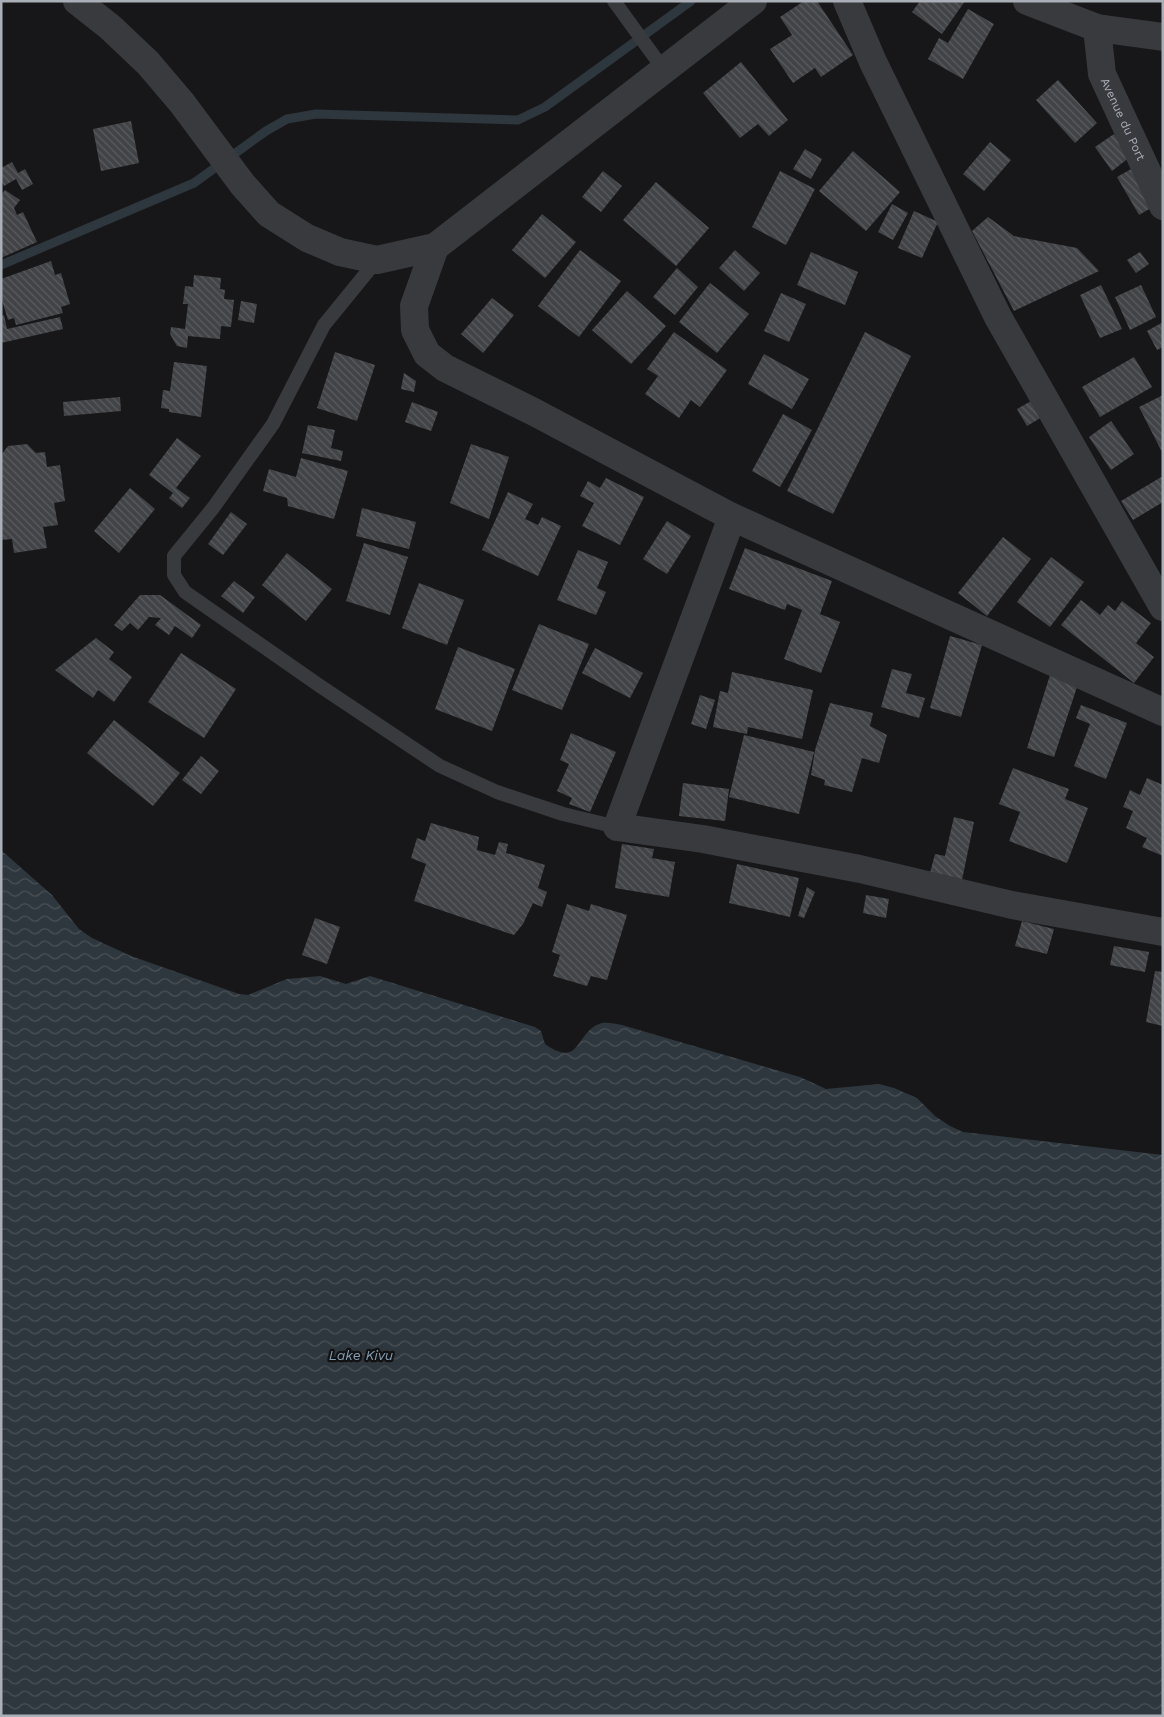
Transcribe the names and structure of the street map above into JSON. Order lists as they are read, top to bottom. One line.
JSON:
{"streets":{"street":["Avenue du Port"]},"water":["Lake Kivu"]}
